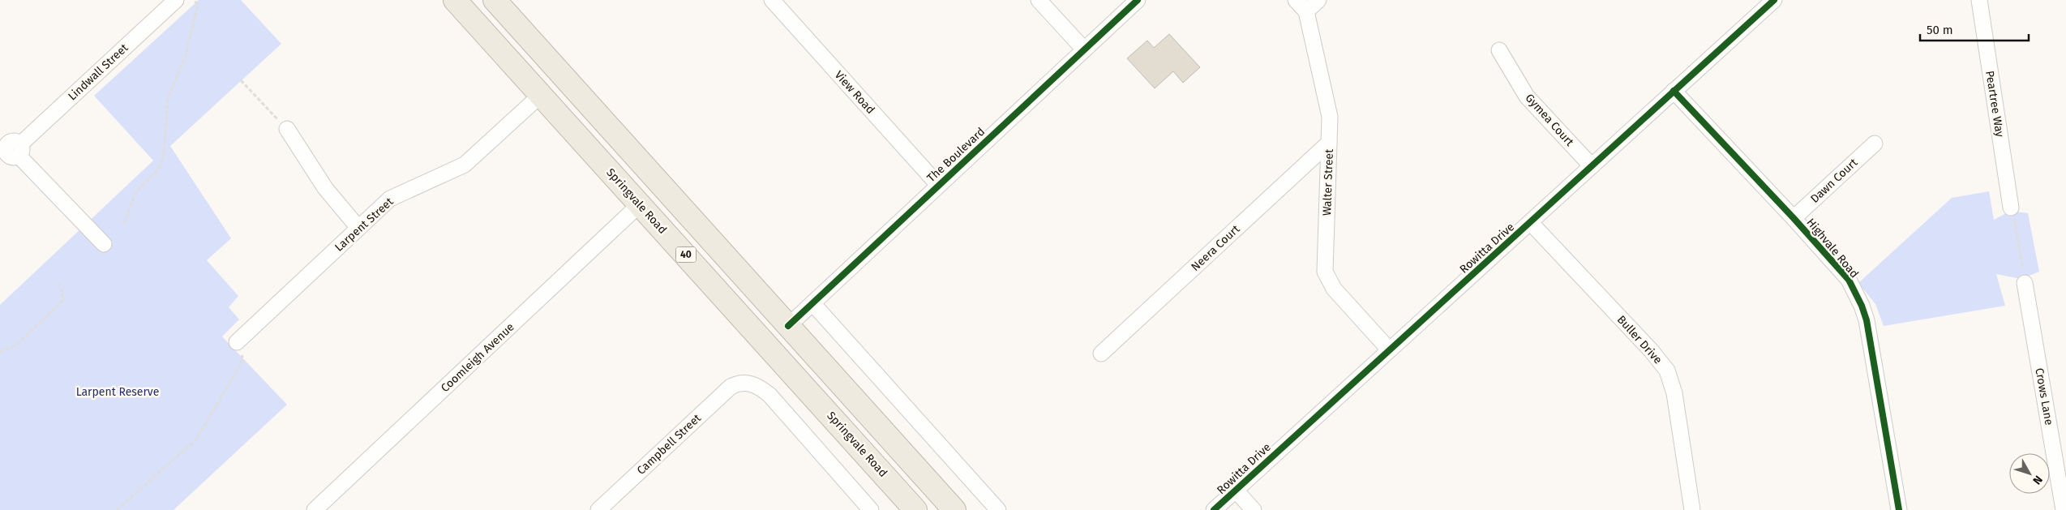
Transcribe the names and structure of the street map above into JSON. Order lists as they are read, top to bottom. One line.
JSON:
{"streets":{"highway":["Springvale Road","40"],"street":["Lindwall Street","View Road","Peartree Way","Gymea Court","The Boulevard","Dawn Court","Walter Street","Larpent Street","Neera Court","Rowitta Drive","Highvale Road","Buller Drive","Coomleigh Avenue","Crows Lane","Campbell Street"]},"crossings":[["View Road","The Boulevard"],["Gymea Court","Rowitta Drive"],["The Boulevard","40"],["Dawn Court","Highvale Road"],["Walter Street","Neera Court"],["Walter Street","Rowitta Drive"],["Springvale Road","Larpent Street"],["Springvale Road","Coomleigh Avenue"],["Rowitta Drive","Highvale Road"],["Rowitta Drive","Buller Drive"]],"parks":["Larpent Reserve"],"scale_bar":"50 m","north":"bottom right"}
